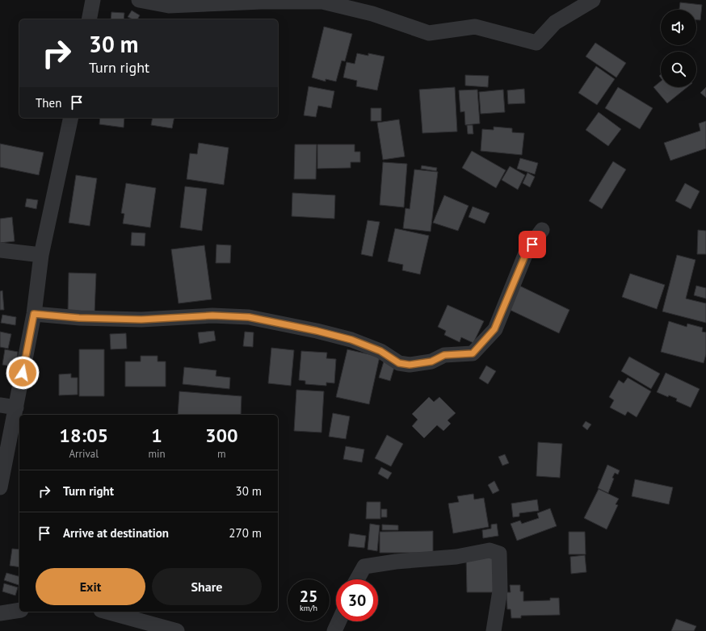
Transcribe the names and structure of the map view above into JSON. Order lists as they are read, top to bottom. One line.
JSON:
{"page":{"turn":["30 m","Turn right"],"then":"Then","eta":["18:05","Arrival","1","min","300","m"],"list":[{"name":"Turn right","value":"30 m"},{"name":"Arrive at destination","value":"270 m"}],"buttons":["Exit","Share"],"speed":"25 km/h","limit":"30"}}
